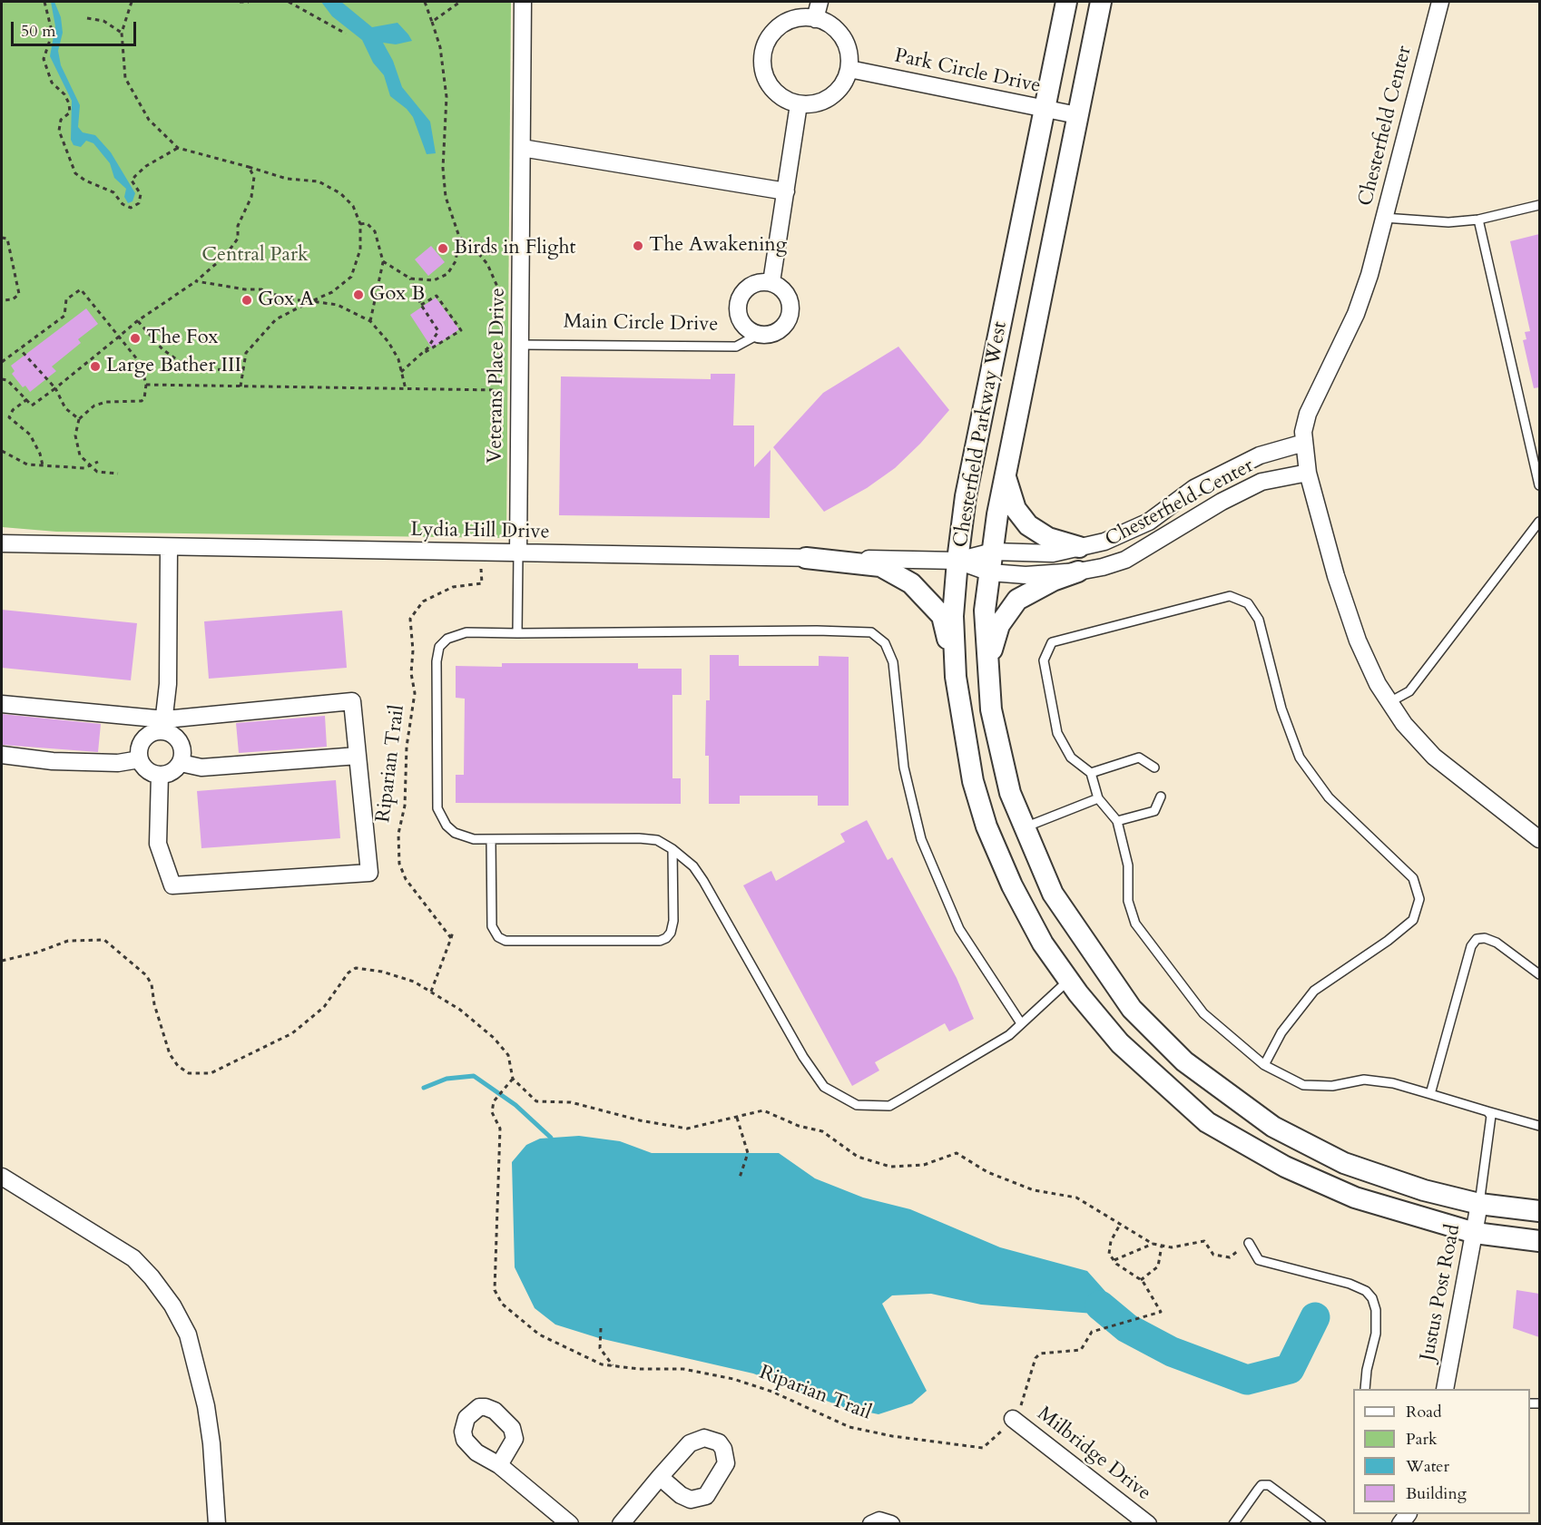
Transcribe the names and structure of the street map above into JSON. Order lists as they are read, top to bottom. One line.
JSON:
{"streets":{"street":["Park Circle Drive","Chesterfield Center","Main Circle Drive","Veterans Place Drive","Chesterfield Parkway West","Lydia Hill Drive","Justus Post Road","Milbridge Drive"],"path":["Riparian Trail"]},"crossings":[["Park Circle Drive","Chesterfield Parkway West"],["Chesterfield Center","Chesterfield Parkway West"],["Chesterfield Center","Lydia Hill Drive"],["Main Circle Drive","Veterans Place Drive"],["Veterans Place Drive","Lydia Hill Drive"],["Chesterfield Parkway West","Lydia Hill Drive"],["Chesterfield Parkway West","Justus Post Road"],["Riparian Trail","Milbridge Drive"]],"parks":["Central Park"],"places":["The Awakening","Birds in Flight","Gox B","Gox A","The Fox","Large Bather III"],"legend":["Road","Park","Water","Building"],"scale_bar":"50 m"}
